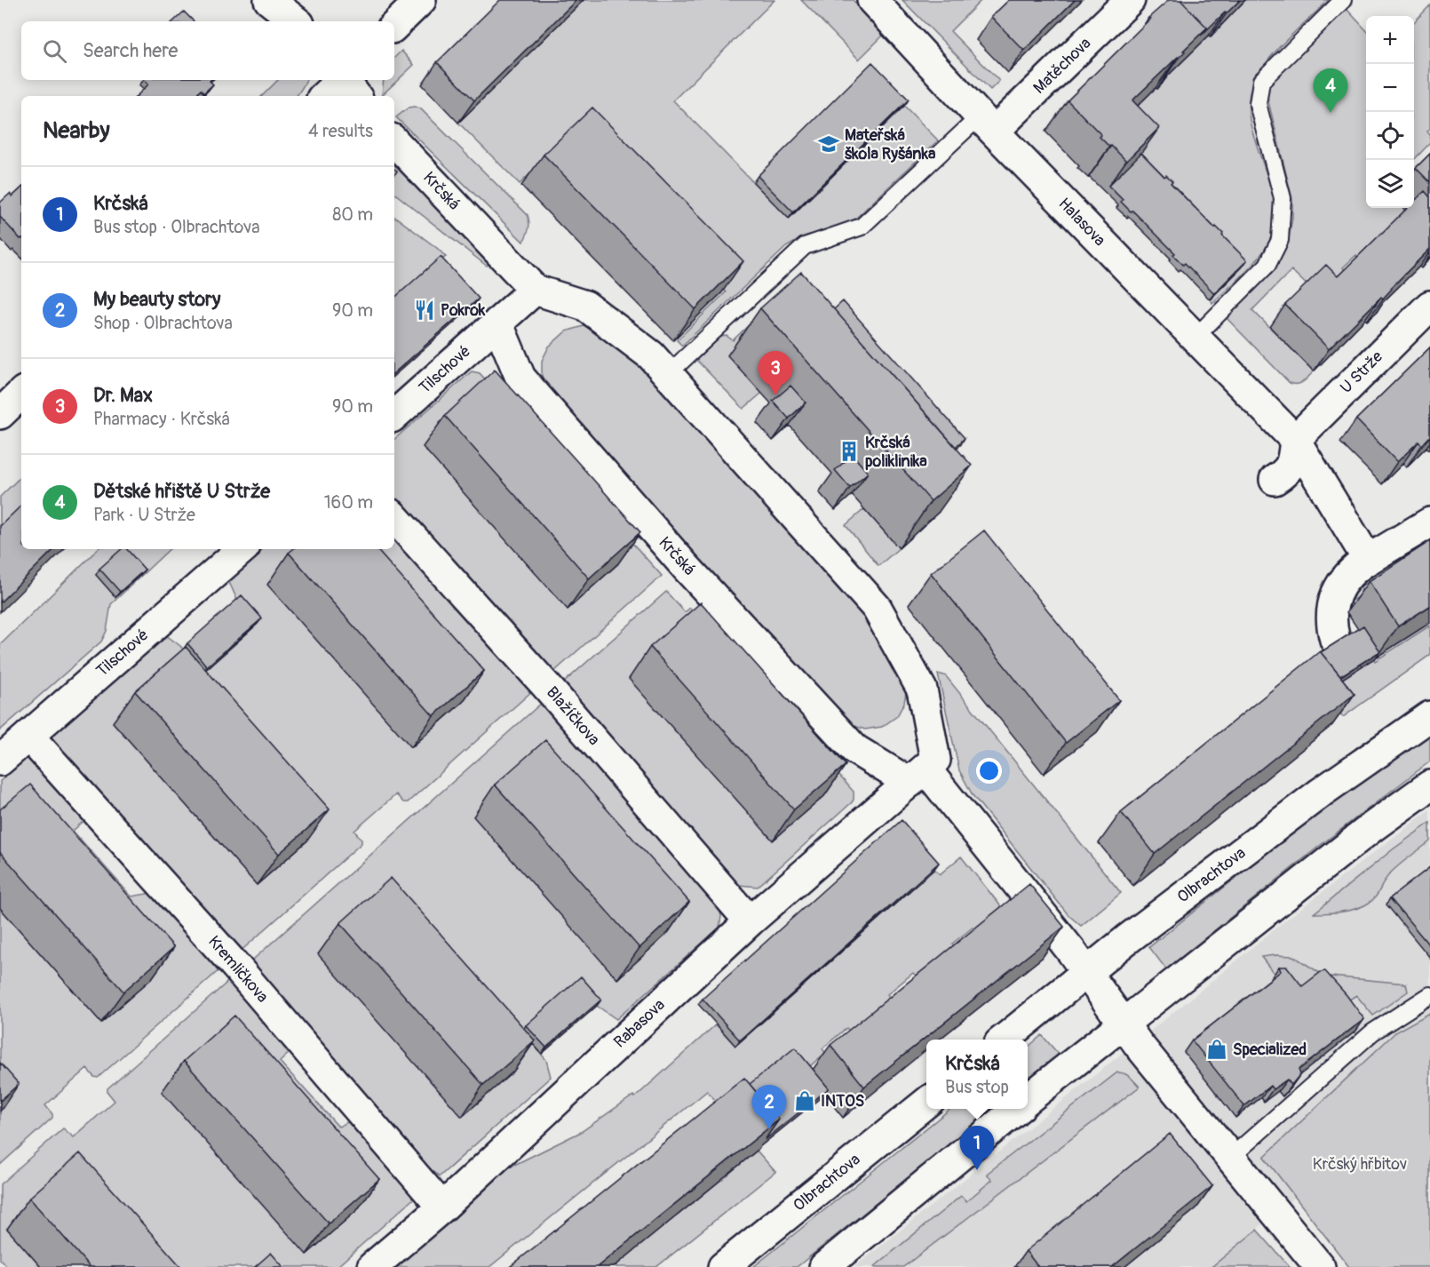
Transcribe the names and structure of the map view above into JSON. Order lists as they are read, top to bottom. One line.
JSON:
{"streets":{"street":["Matěchova","Krčská","Halasova","Tilschové","U Strže","Blažíčkova","Olbrachtova","Kremličkova","Rabasova"]},"crossings":[["Matěchova","Halasova"],["Krčská","Tilschové"],["Krčská","Olbrachtova"],["Krčská","Rabasova"],["Halasova","U Strže"],["Tilschové","Kremličkova"],["Blažíčkova","Rabasova"],["Kremličkova","Rabasova"]],"parks":["Krčský hřbitov"],"places":{"school or university":["Mateřská škola Ryšánka"],"restaurant":["Pokrok"],"building":["Krčská poliklinika"],"shop":["Specialized","INTOS"]},"page":{"map_buttons":["+","−"],"search":"Search here","pins":["4","3","2","1"],"heading":["Nearby","4 results"],"list":[{"mark":"1","name":"Krčská","note":"Bus stop · Olbrachtova","value":"80 m"},{"mark":"2","name":"My beauty story","note":"Shop · Olbrachtova","value":"90 m"},{"mark":"3","name":"Dr. Max","note":"Pharmacy · Krčská","value":"90 m"},{"mark":"4","name":"Dětské hřiště U Strže","note":"Park · U Strže","value":"160 m"}],"popup":["Krčská","Bus stop"]}}
